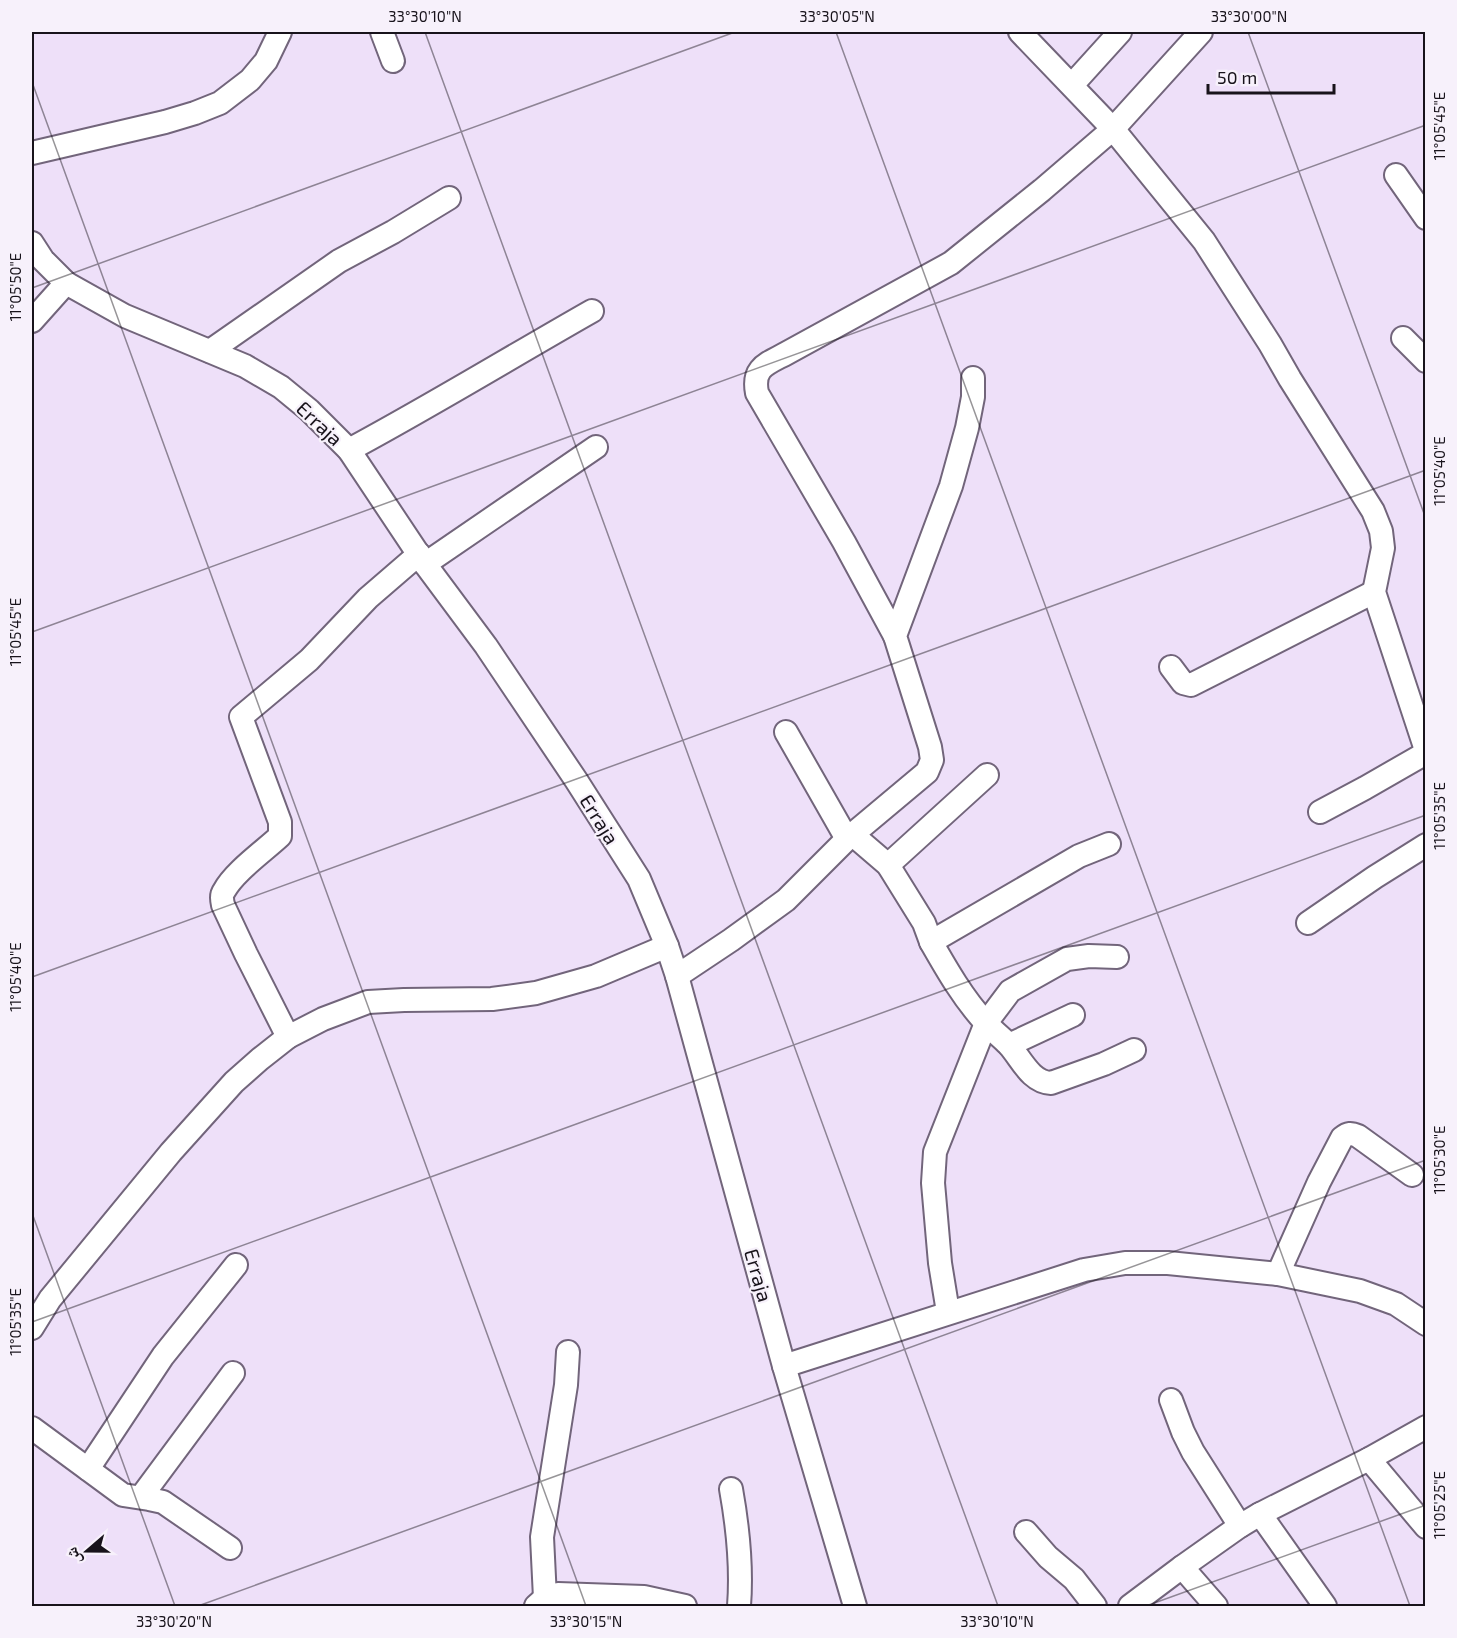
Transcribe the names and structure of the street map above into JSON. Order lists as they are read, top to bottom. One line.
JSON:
{"streets":{"street":["Erraja"]},"scale_bar":"50 m","north":"left","coordinates":["33°30'10\"N","33°30'05\"N","33°30'00\"N","11°05'45\"E","11°05'50\"E","11°05'40\"E","11°05'35\"E","11°05'30\"E","11°05'25\"E","33°30'20\"N","33°30'15\"N"]}
